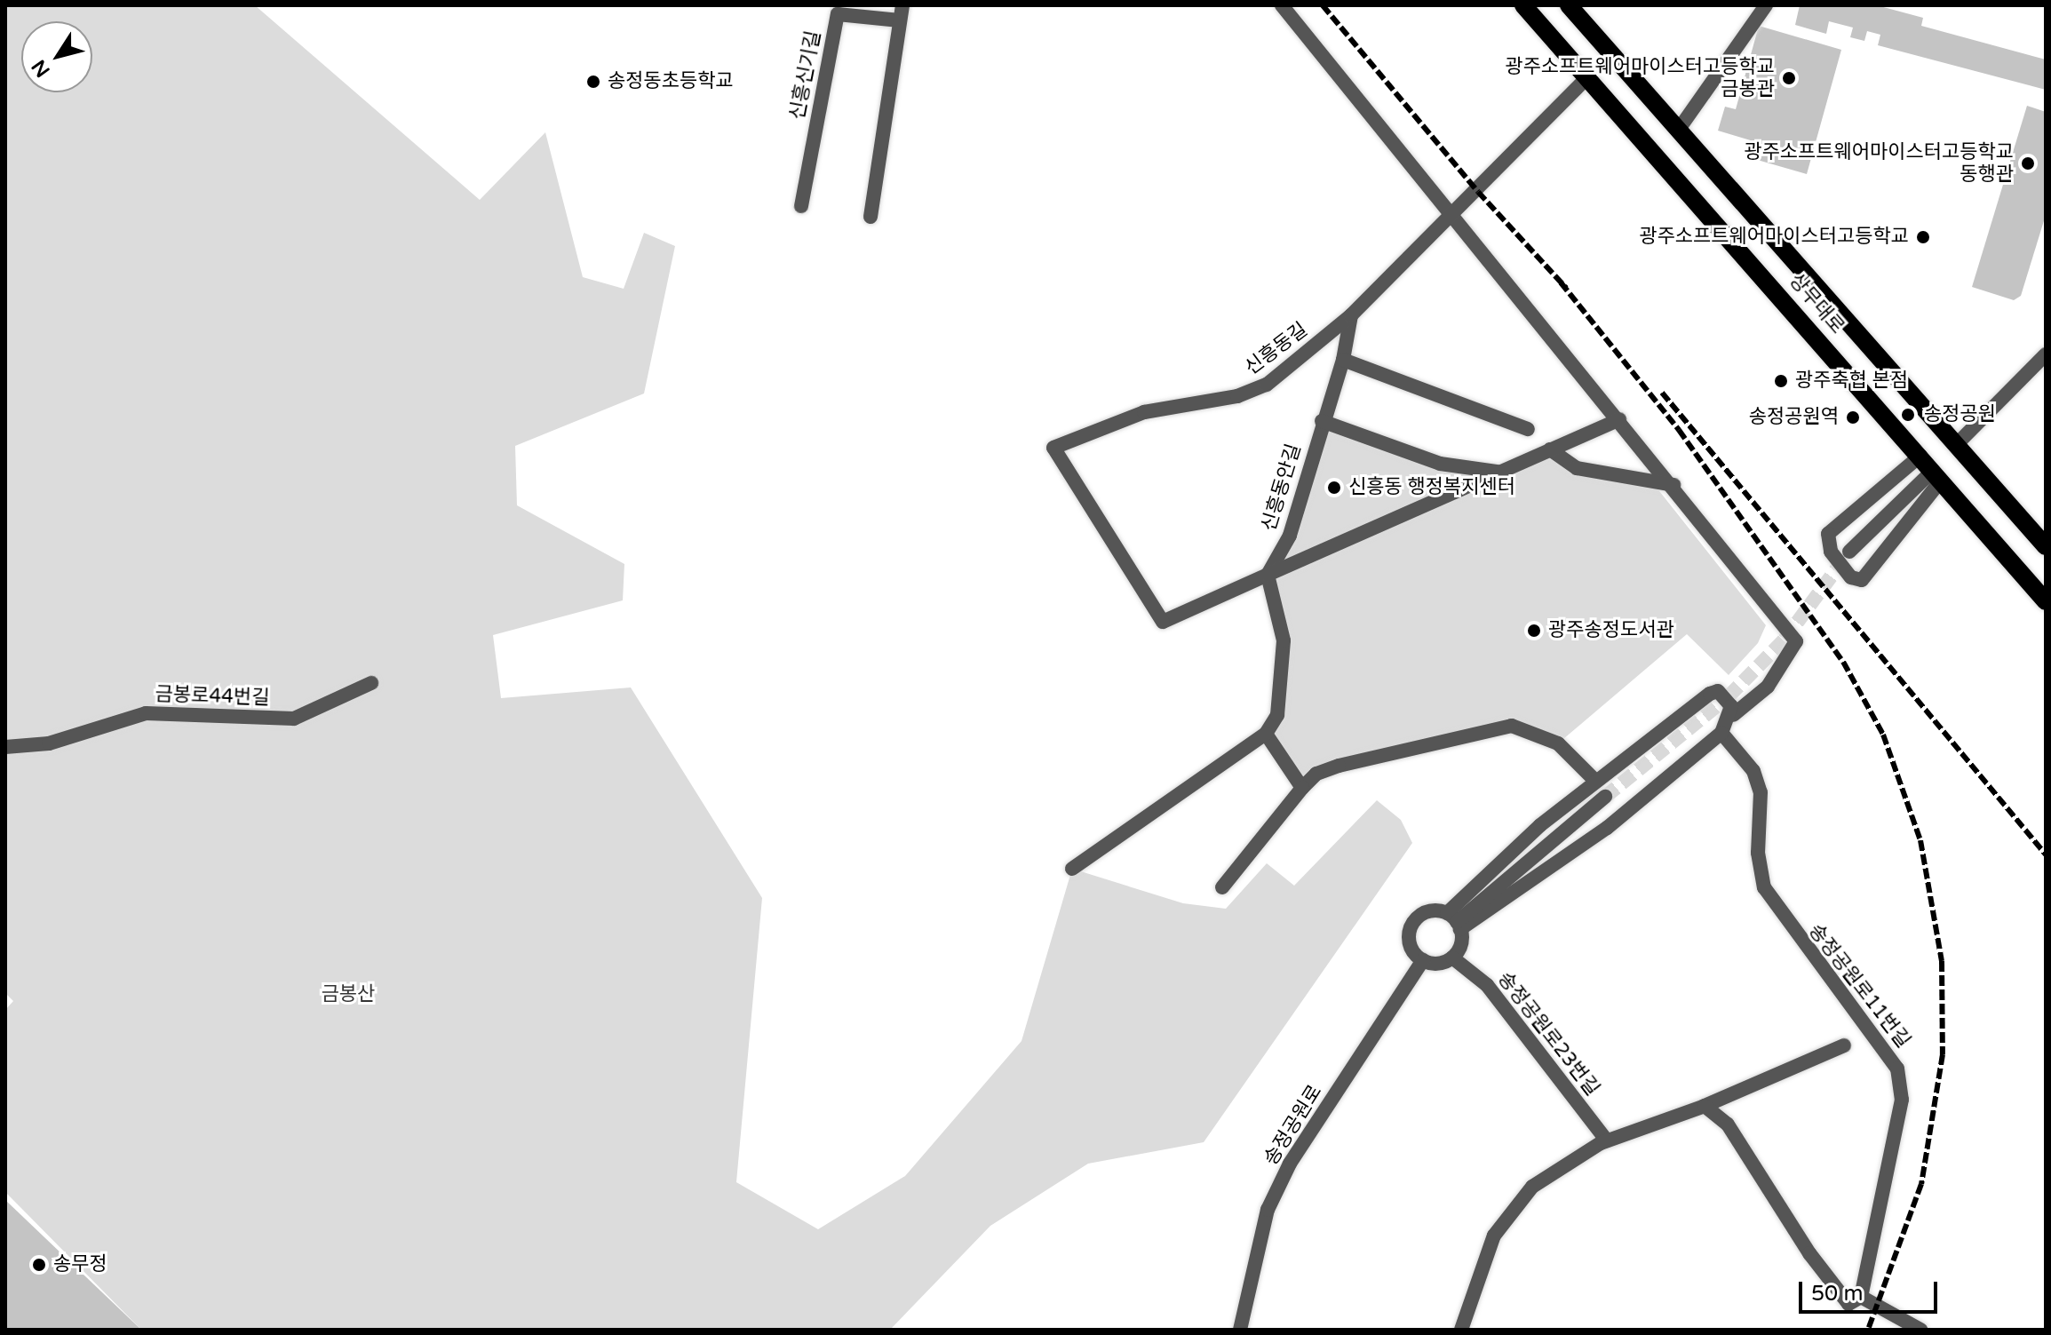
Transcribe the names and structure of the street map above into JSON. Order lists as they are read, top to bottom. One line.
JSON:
{"streets":{"main road":["상무대로"],"street":["신흥신기길","신흥동길","신흥동안길","금봉로44번길","송정공원로11번길","송정공원로23번길","송정공원로"]},"crossings":[["상무대로","신흥동길"],["신흥동길","신흥동안길"],["송정공원로23번길","송정공원로"]],"parks":["금봉산"],"places":["광주소프트웨어마이스터고등학교 금봉관","송정동초등학교","광주소프트웨어마이스터고등학교 동행관","광주소프트웨어마이스터고등학교","광주축협 본점","송정공원","송정공원역","신흥동 행정복지센터","광주송정도서관","송무정"],"scale_bar":"50 m","north":"bottom left"}
